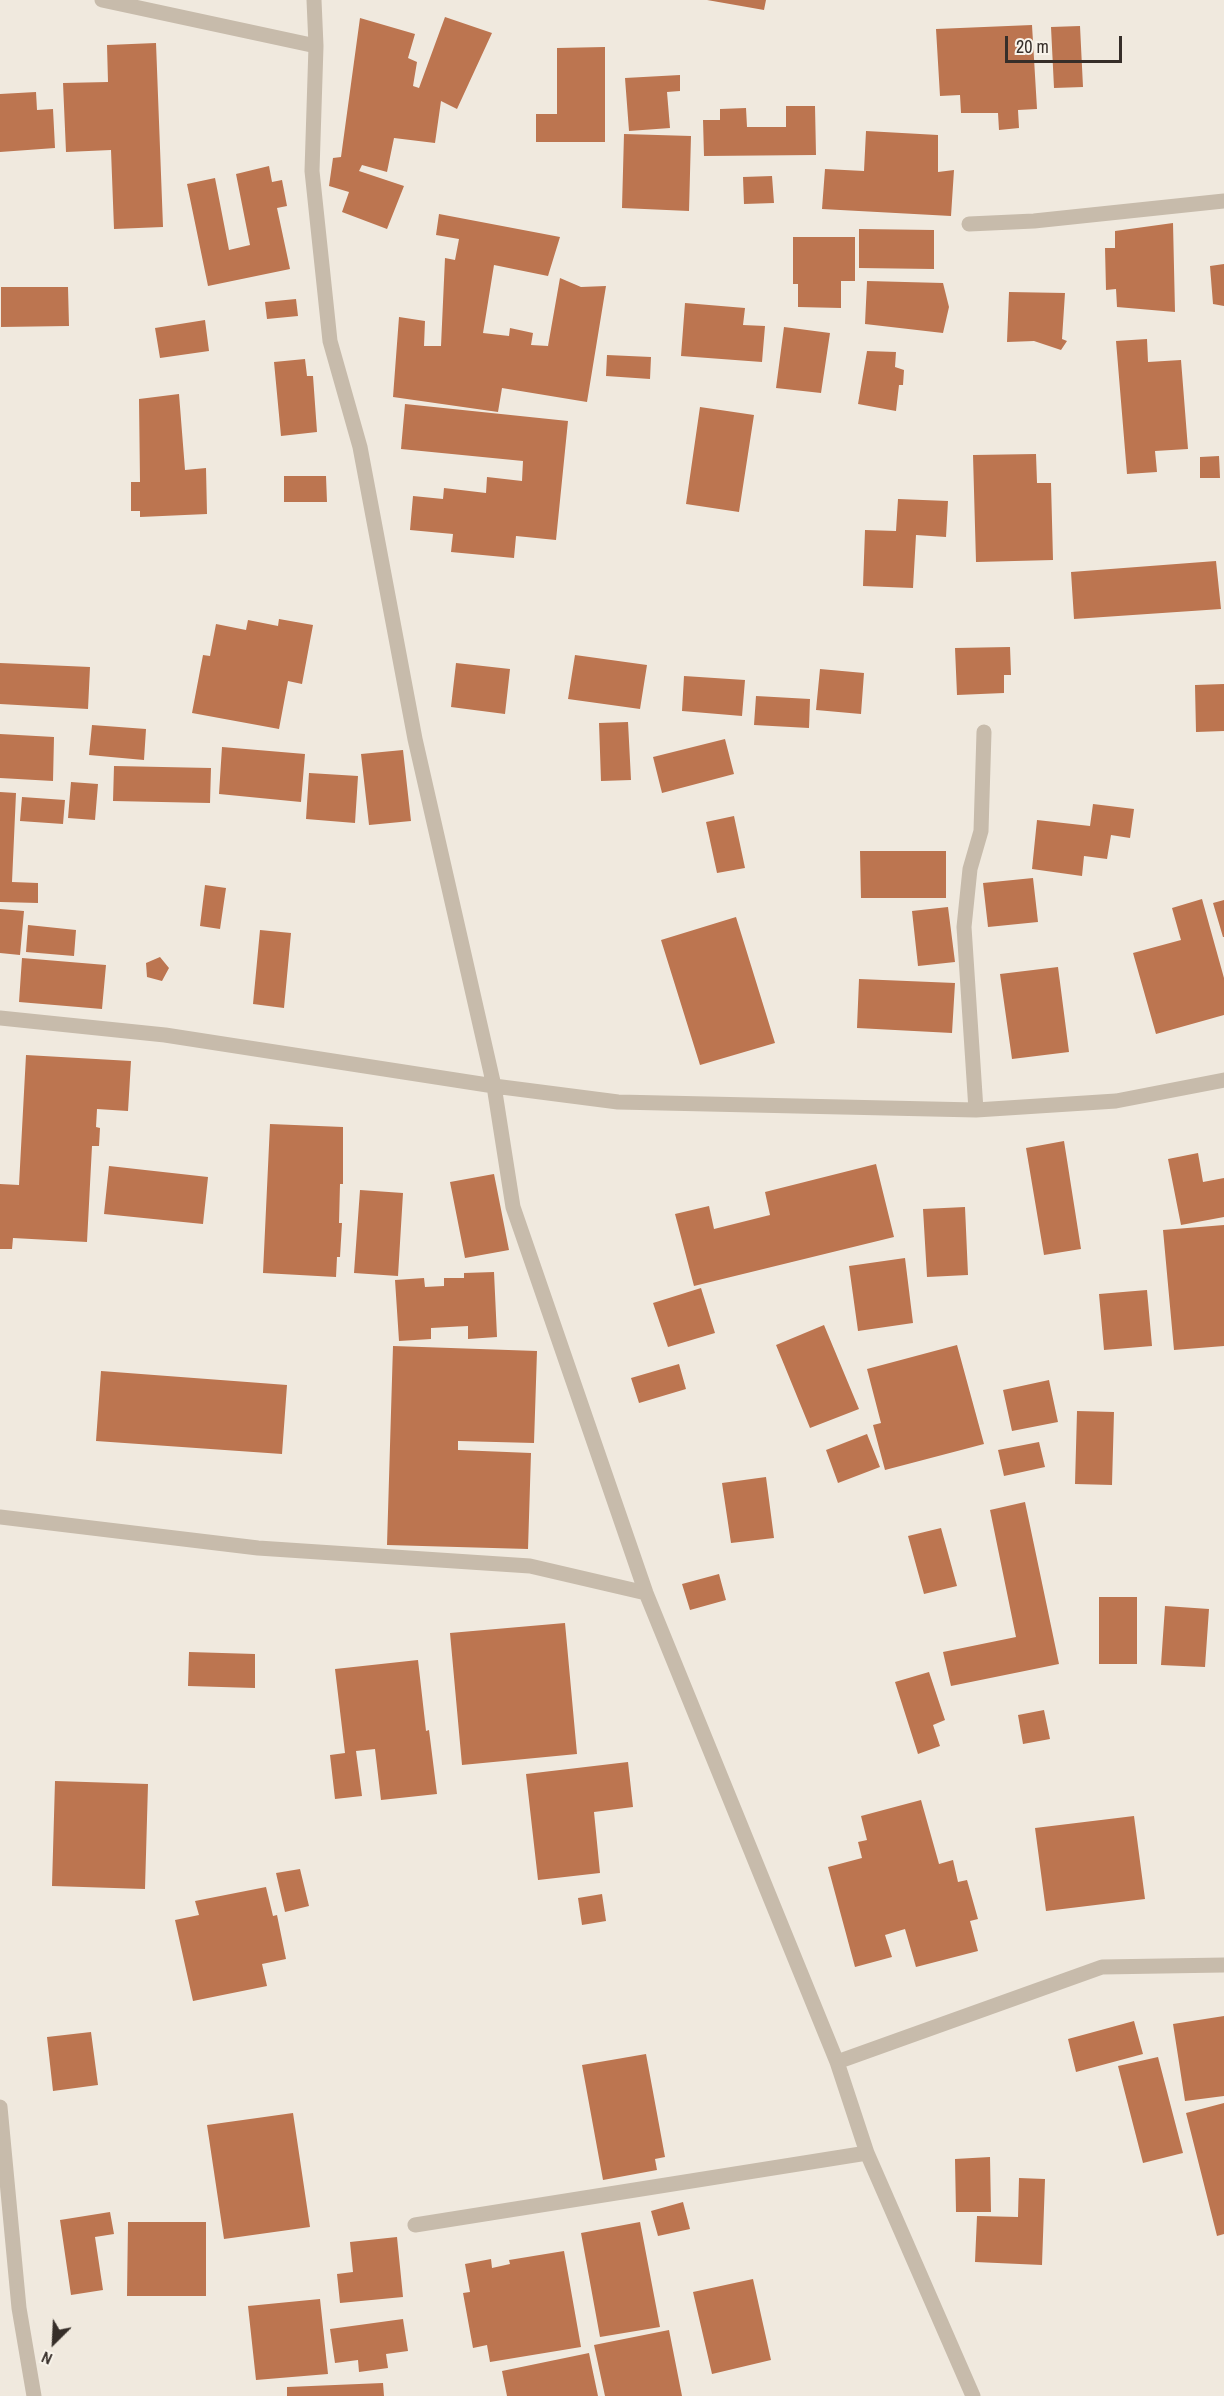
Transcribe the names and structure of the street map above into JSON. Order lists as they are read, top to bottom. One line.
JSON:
{"scale_bar":"20 m","north":"bottom left"}
